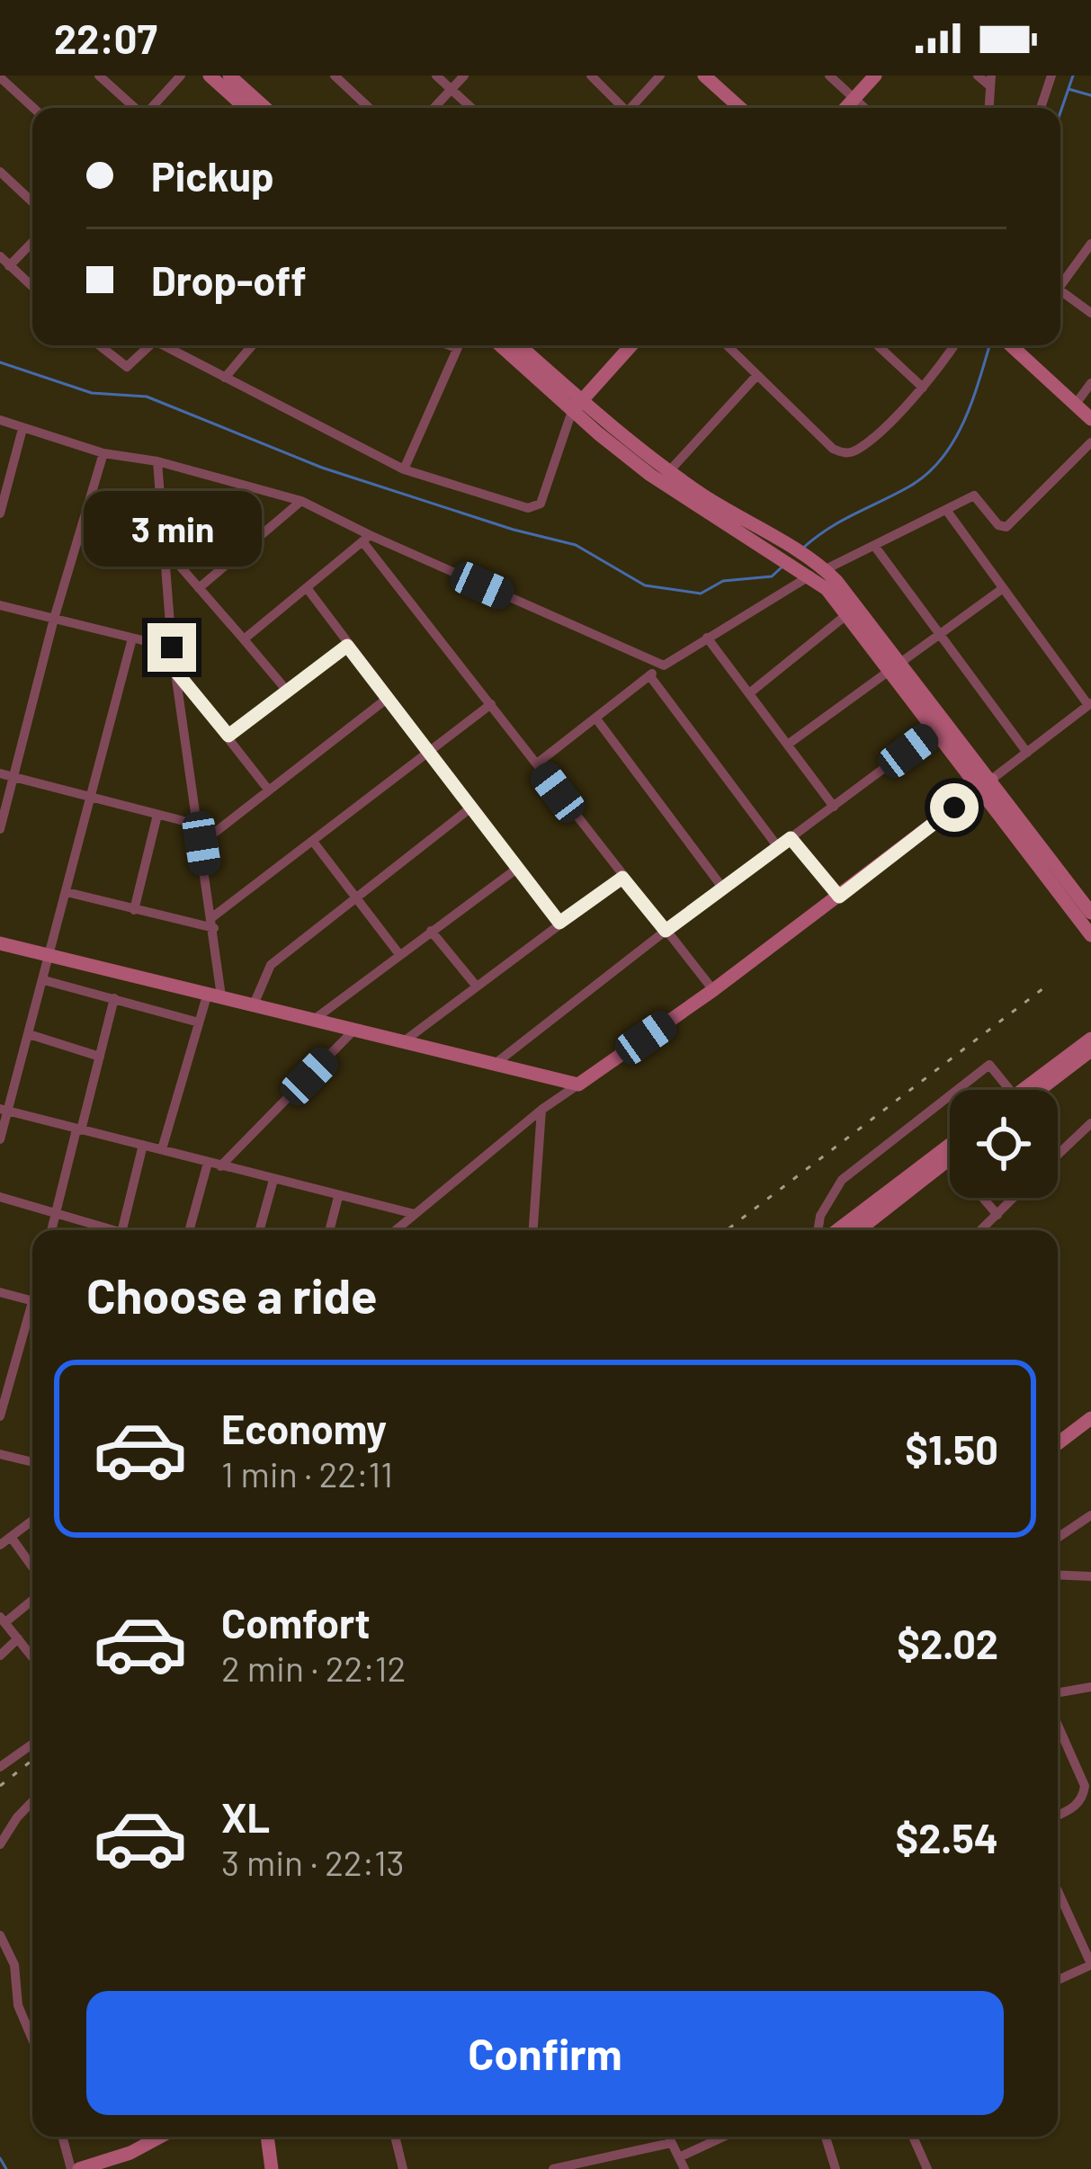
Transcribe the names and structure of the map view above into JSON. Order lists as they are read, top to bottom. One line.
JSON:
{"page":{"status":"22:07","banner":["Pickup","Drop-off"],"bubble":"3 min","heading":"Choose a ride","list":[{"name":"Economy","note":"1 min · 22:11","value":"$1.50"},{"name":"Comfort","note":"2 min · 22:12","value":"$2.02"},{"name":"XL","note":"3 min · 22:13","value":"$2.54"}],"buttons":"Confirm"}}
